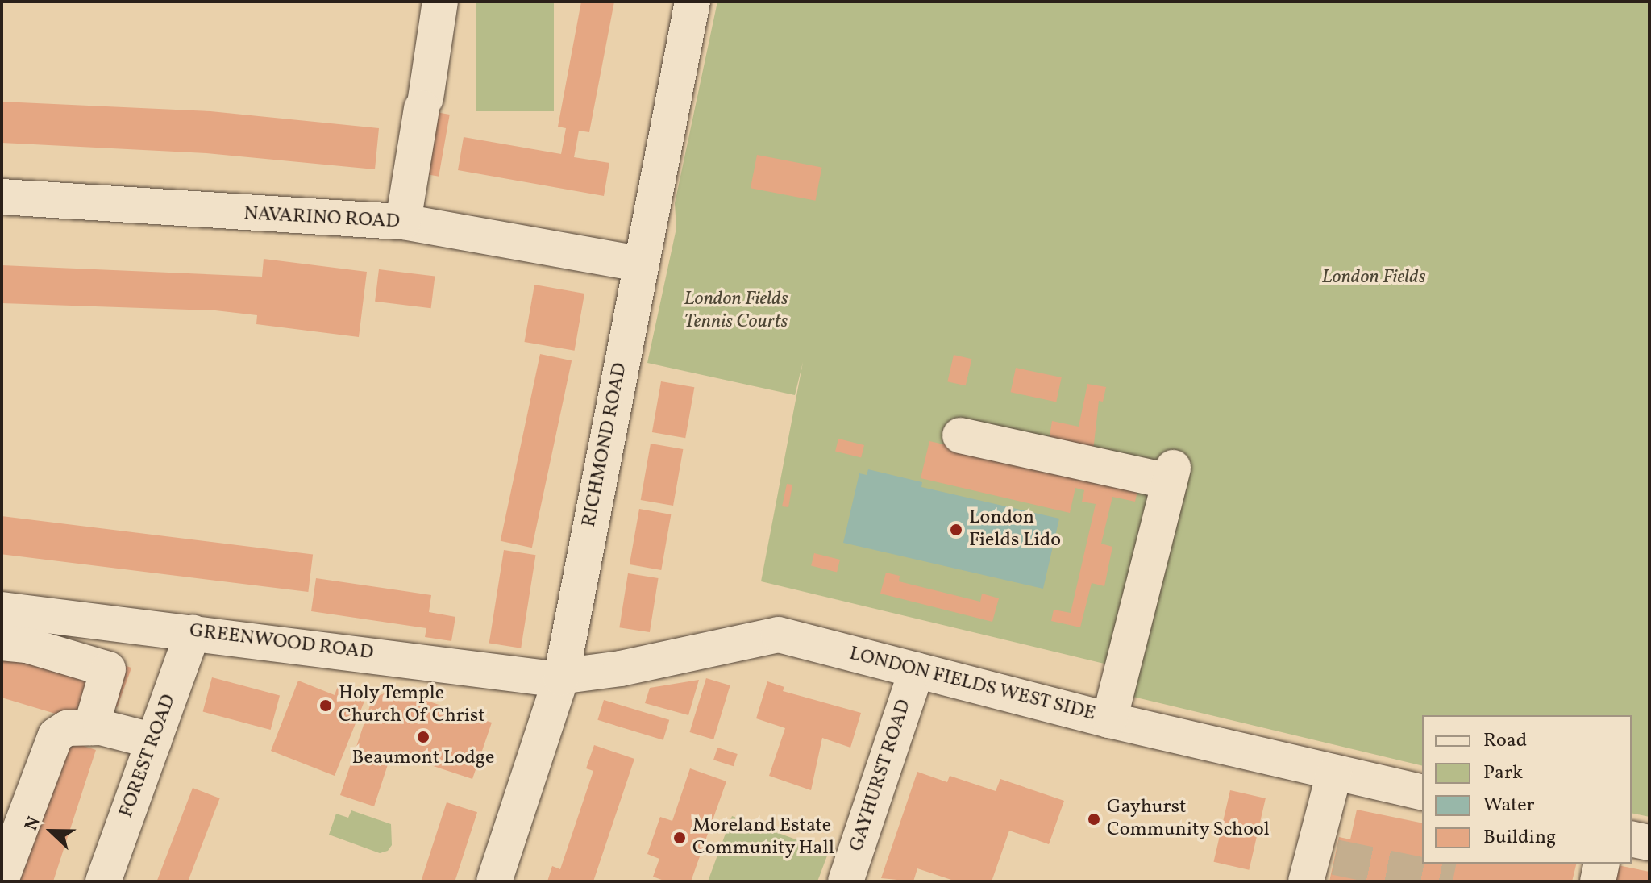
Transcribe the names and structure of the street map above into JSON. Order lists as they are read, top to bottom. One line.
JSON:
{"streets":{"street":["NAVARINO ROAD","RICHMOND ROAD","GREENWOOD ROAD","LONDON FIELDS WEST SIDE","FOREST ROAD","GAYHURST ROAD"]},"crossings":[["NAVARINO ROAD","RICHMOND ROAD"],["RICHMOND ROAD","GREENWOOD ROAD"],["RICHMOND ROAD","LONDON FIELDS WEST SIDE"],["GREENWOOD ROAD","LONDON FIELDS WEST SIDE"],["GREENWOOD ROAD","FOREST ROAD"],["LONDON FIELDS WEST SIDE","GAYHURST ROAD"]],"parks":["London Fields","London Fields Tennis Courts"],"places":["London Fields Lido","Holy Temple Church Of Christ","Beaumont Lodge","Gayhurst Community School","Moreland Estate Community Hall"],"legend":["Road","Park","Water","Building"],"north":"left"}
